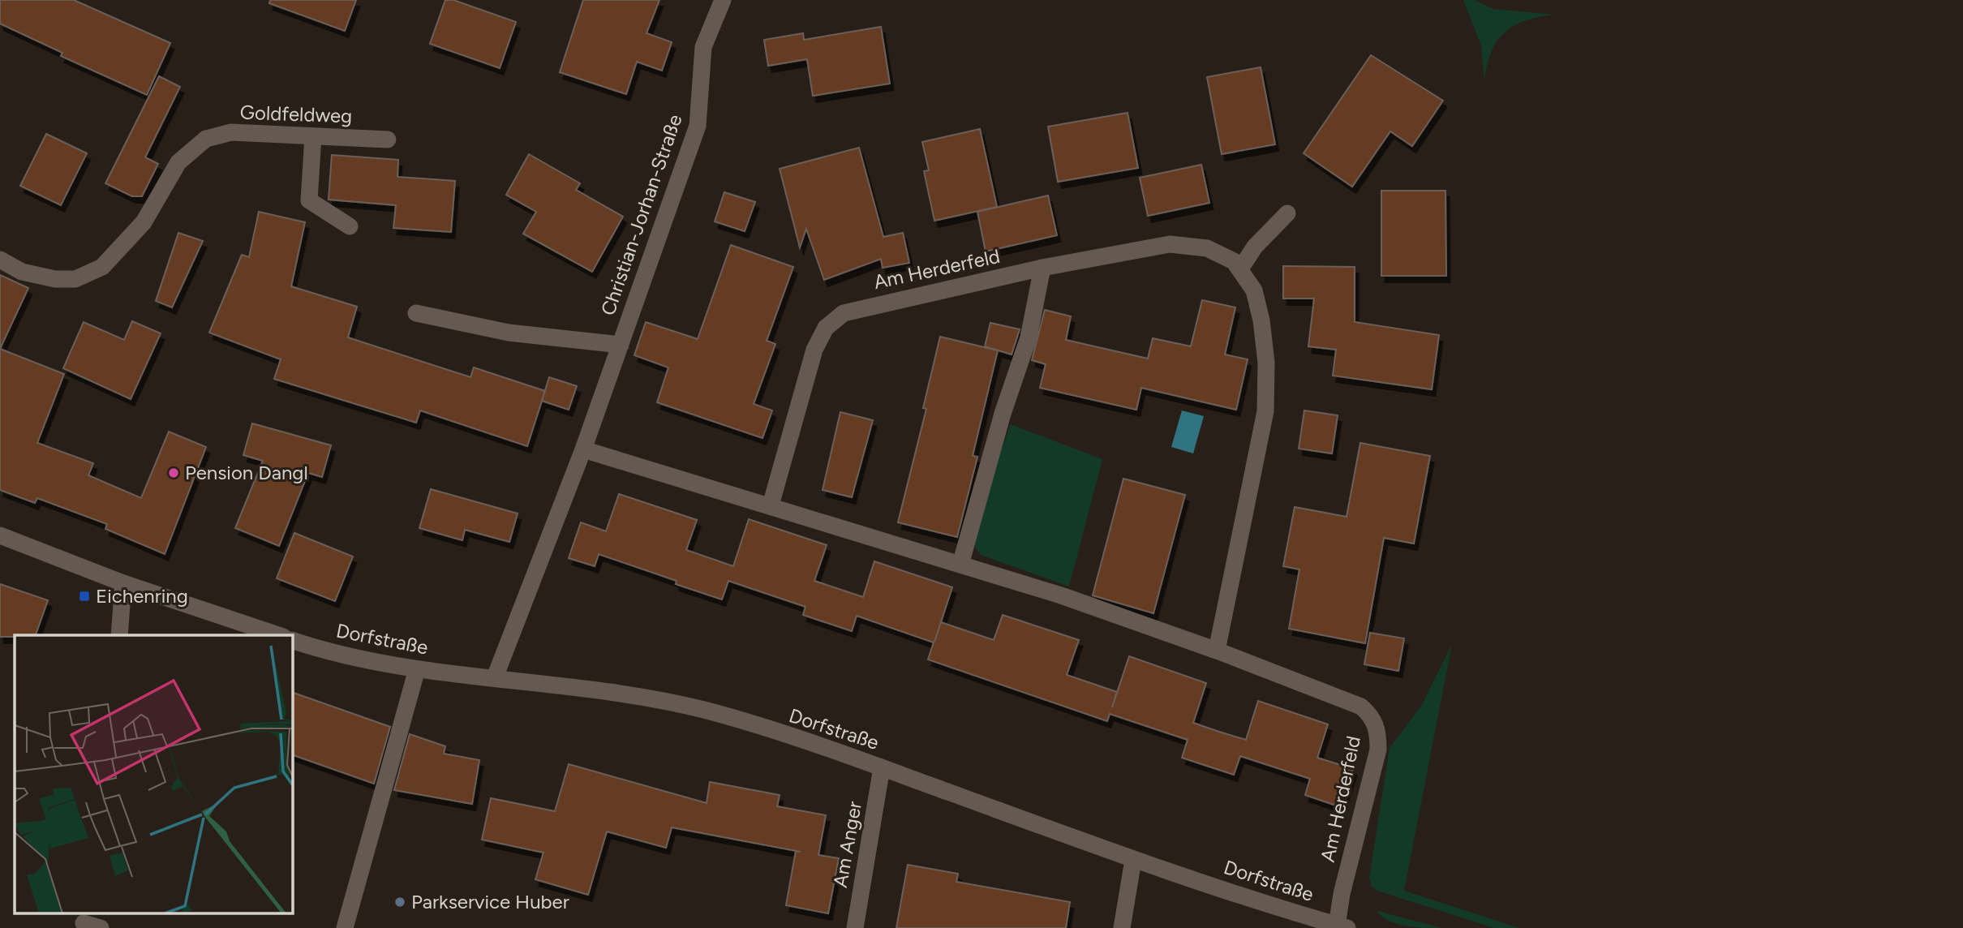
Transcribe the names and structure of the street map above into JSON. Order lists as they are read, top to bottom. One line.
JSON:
{"streets":{"street":["Goldfeldweg","Christian-Jorhan-Straße","Am Herderfeld","Dorfstraße","Am Anger"]},"crossings":[["Christian-Jorhan-Straße","Am Herderfeld"],["Christian-Jorhan-Straße","Dorfstraße"],["Am Herderfeld","Dorfstraße"],["Dorfstraße","Am Anger"]],"places":{"other":["Pension Dangl","Parkservice Huber"],"transit":["Eichenring"]}}
